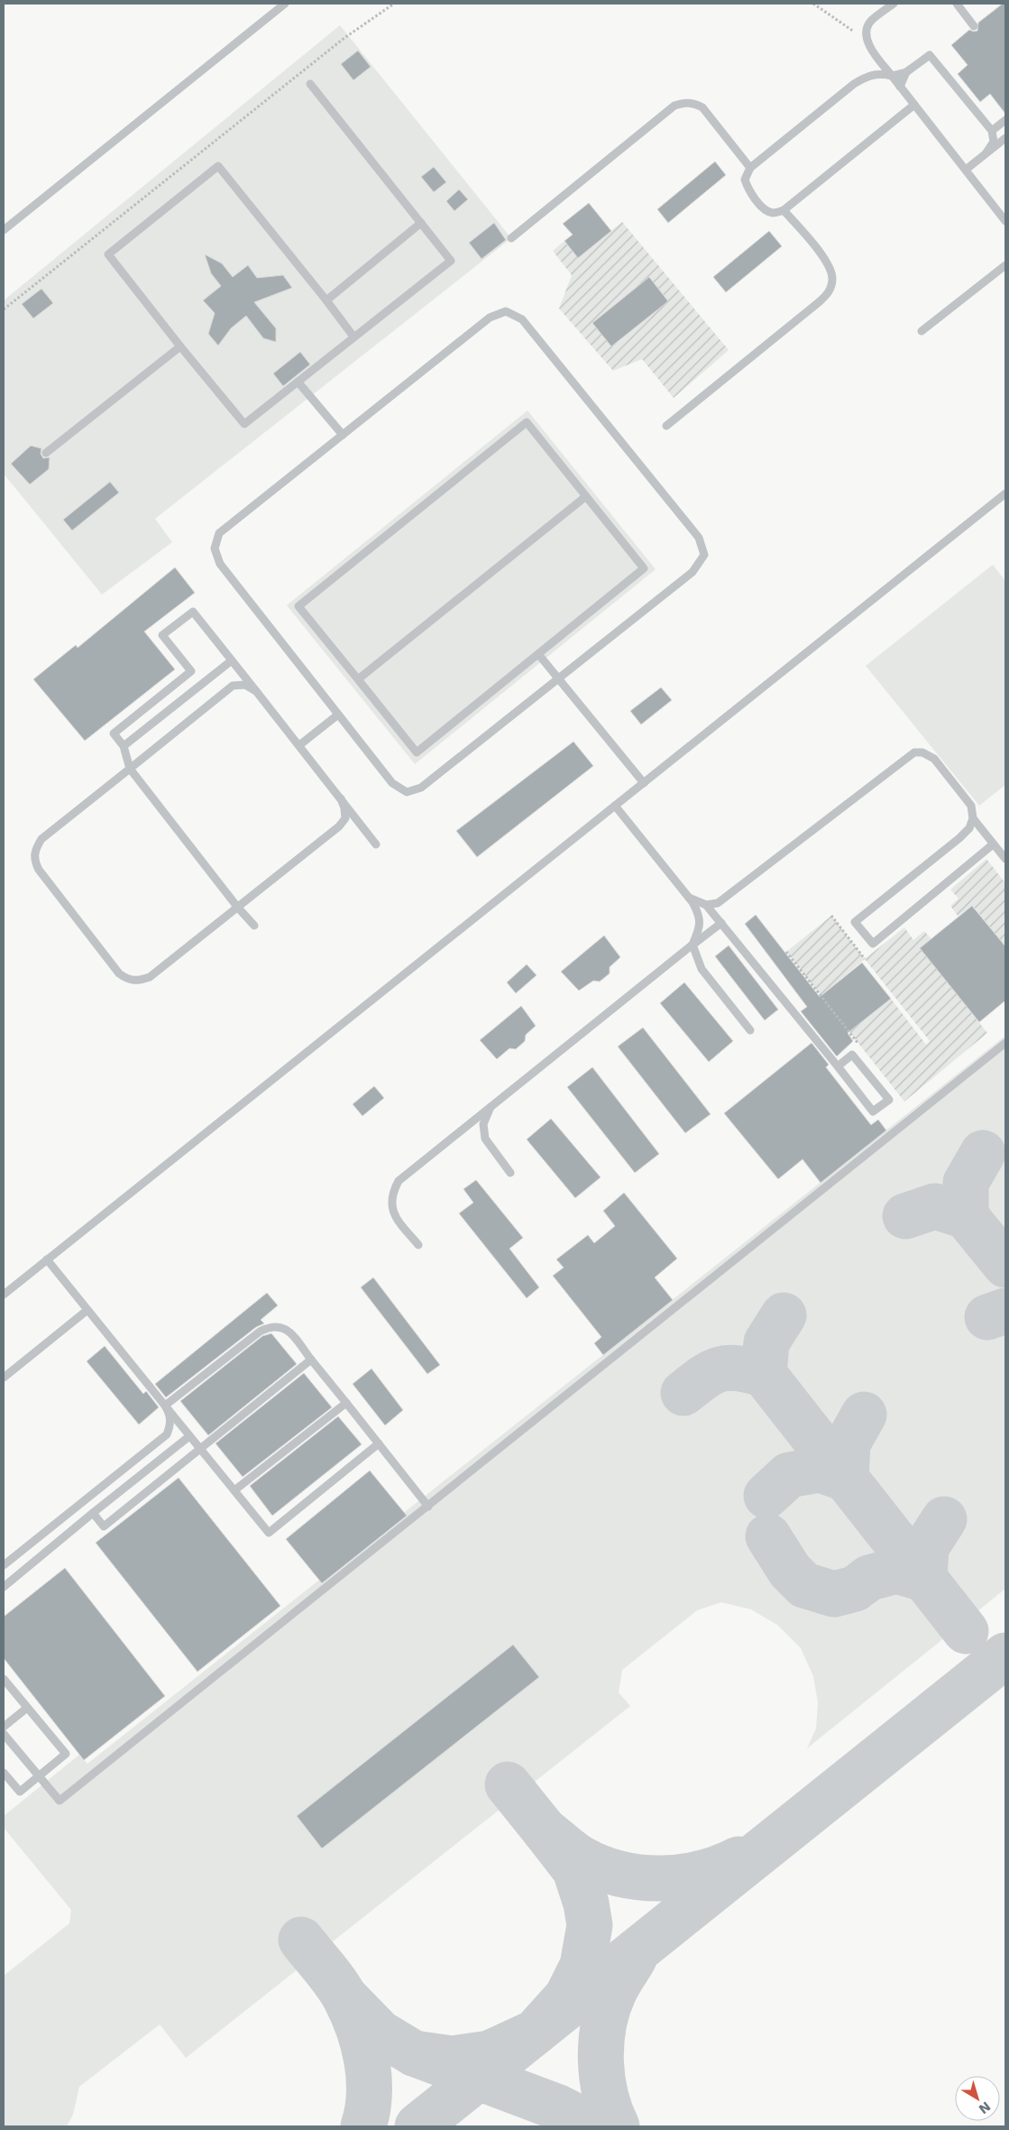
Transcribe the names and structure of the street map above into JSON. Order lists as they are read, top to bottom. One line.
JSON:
{"north":"bottom right"}
